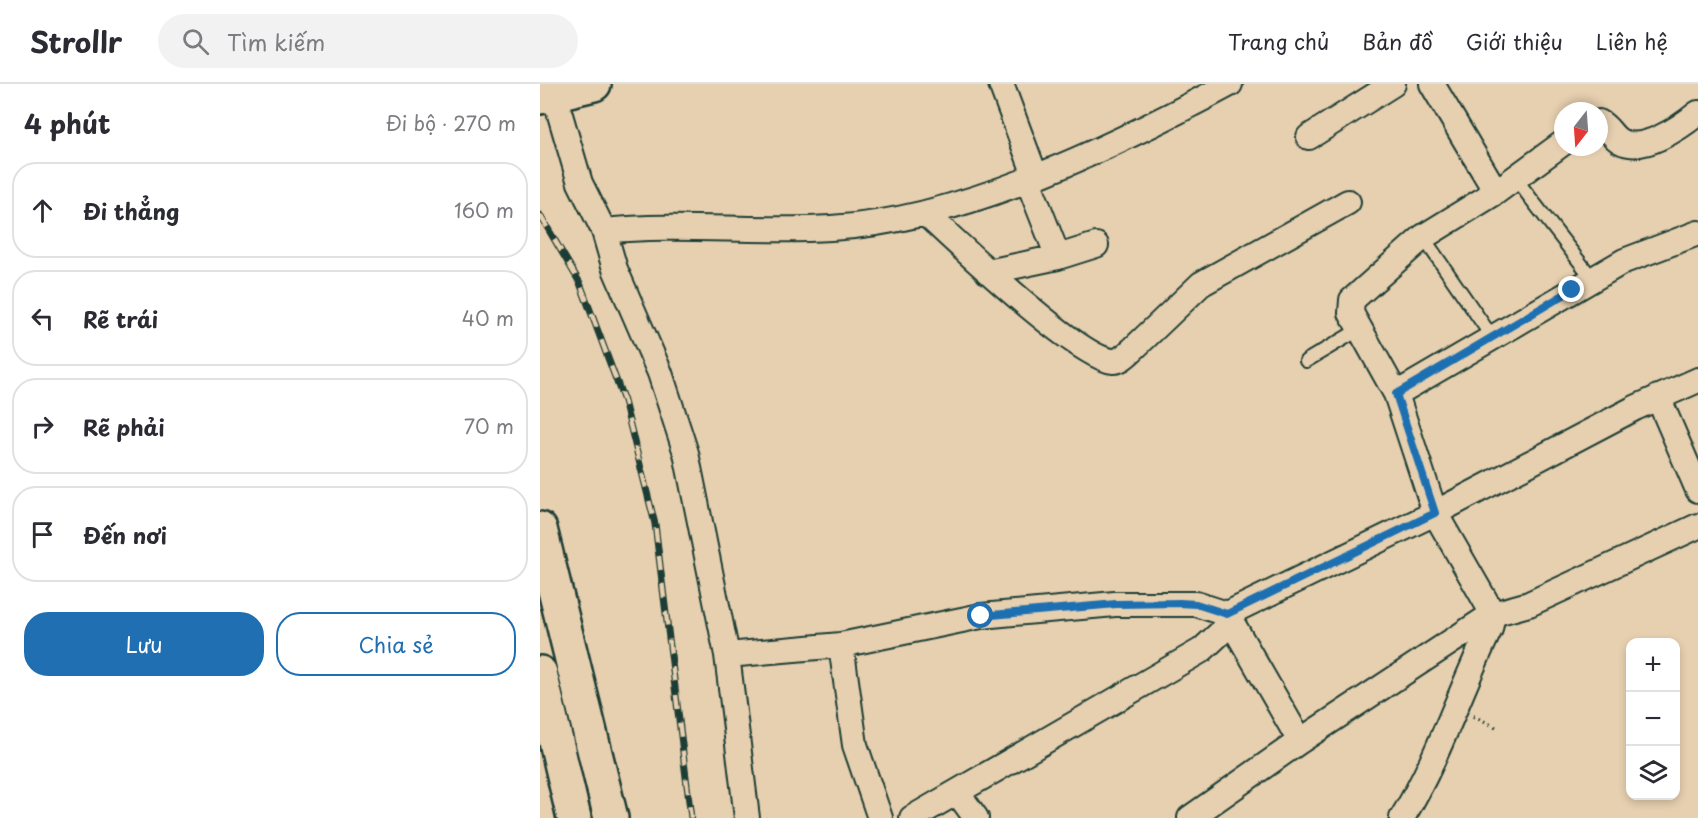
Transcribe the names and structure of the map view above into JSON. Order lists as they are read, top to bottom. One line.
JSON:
{"north":"bottom","page":{"header":"Strollr","search":"Tìm kiếm","nav":["Trang chủ","Bản đồ","Giới thiệu","Liên hệ"],"heading":["4 phút","Đi bộ · 270 m"],"list":[["Đi thẳng","160 m"],["Rẽ trái","40 m"],["Rẽ phải","70 m"],"Đến nơi"],"buttons":["Lưu","Chia sẻ"],"map_buttons":["+","−"]}}
